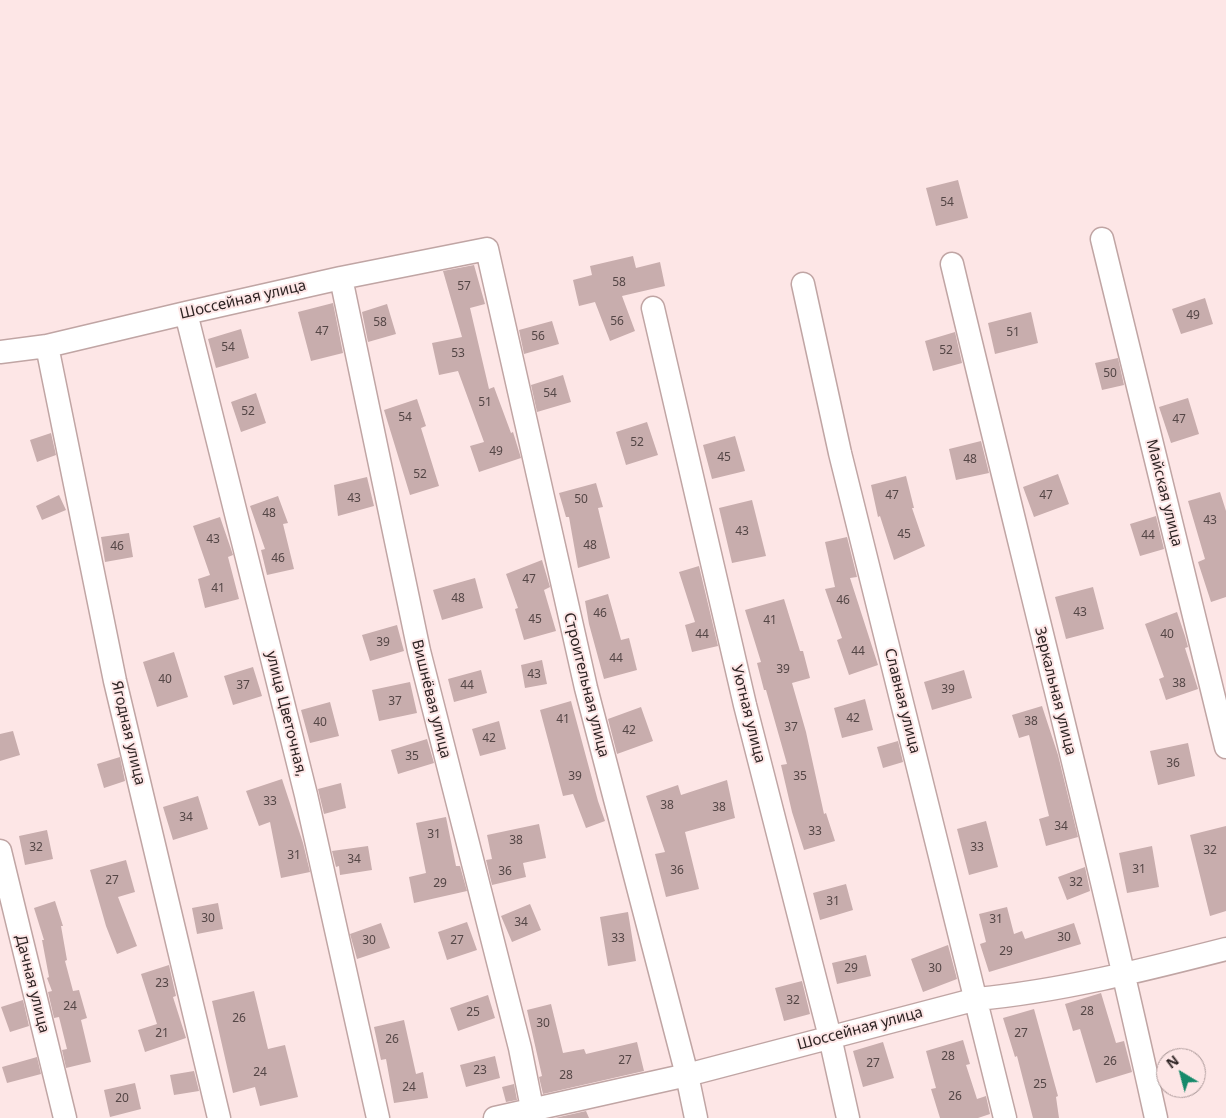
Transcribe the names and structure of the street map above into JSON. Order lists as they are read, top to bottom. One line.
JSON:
{"streets":{"street":["Шоссейная улица","Майская улица","Строительная улица","Зеркальная улица","Вишнёвая улица","Славная улица","улица Цветочная,","Уютная улица","Ягодная улица","Дачная улица"]},"crossings":[["Шоссейная улица","Строительная улица"],["Шоссейная улица","Зеркальная улица"],["Шоссейная улица","Вишнёвая улица"],["Шоссейная улица","Славная улица"],["Шоссейная улица","улица Цветочная,"],["Шоссейная улица","Уютная улица"],["Шоссейная улица","Ягодная улица"]],"house_numbers":["54","58","57","49","56","58","47","51","56","54","52","53","50","54","51","52","54","47","52","49","45","48","52","47","47","43","50","48","43","43","45","44","43","48","46","46","47","41","48","46","43","46","45","41","44","40","39","44","44","39","43","40","38","37","44","39","37","42","41","38","40","37","42","42","35","36","39","35","33","38","38","34","34","33","31","38","32","33","32","31","34","31","36","36","27","32","29","31","30","31","34","30","33","30","27","29","29","30","23","32","24","28","25","26","30","21","27","26","28","27","26","27","23","24","28","25","24","26","20"],"north":"top left"}
